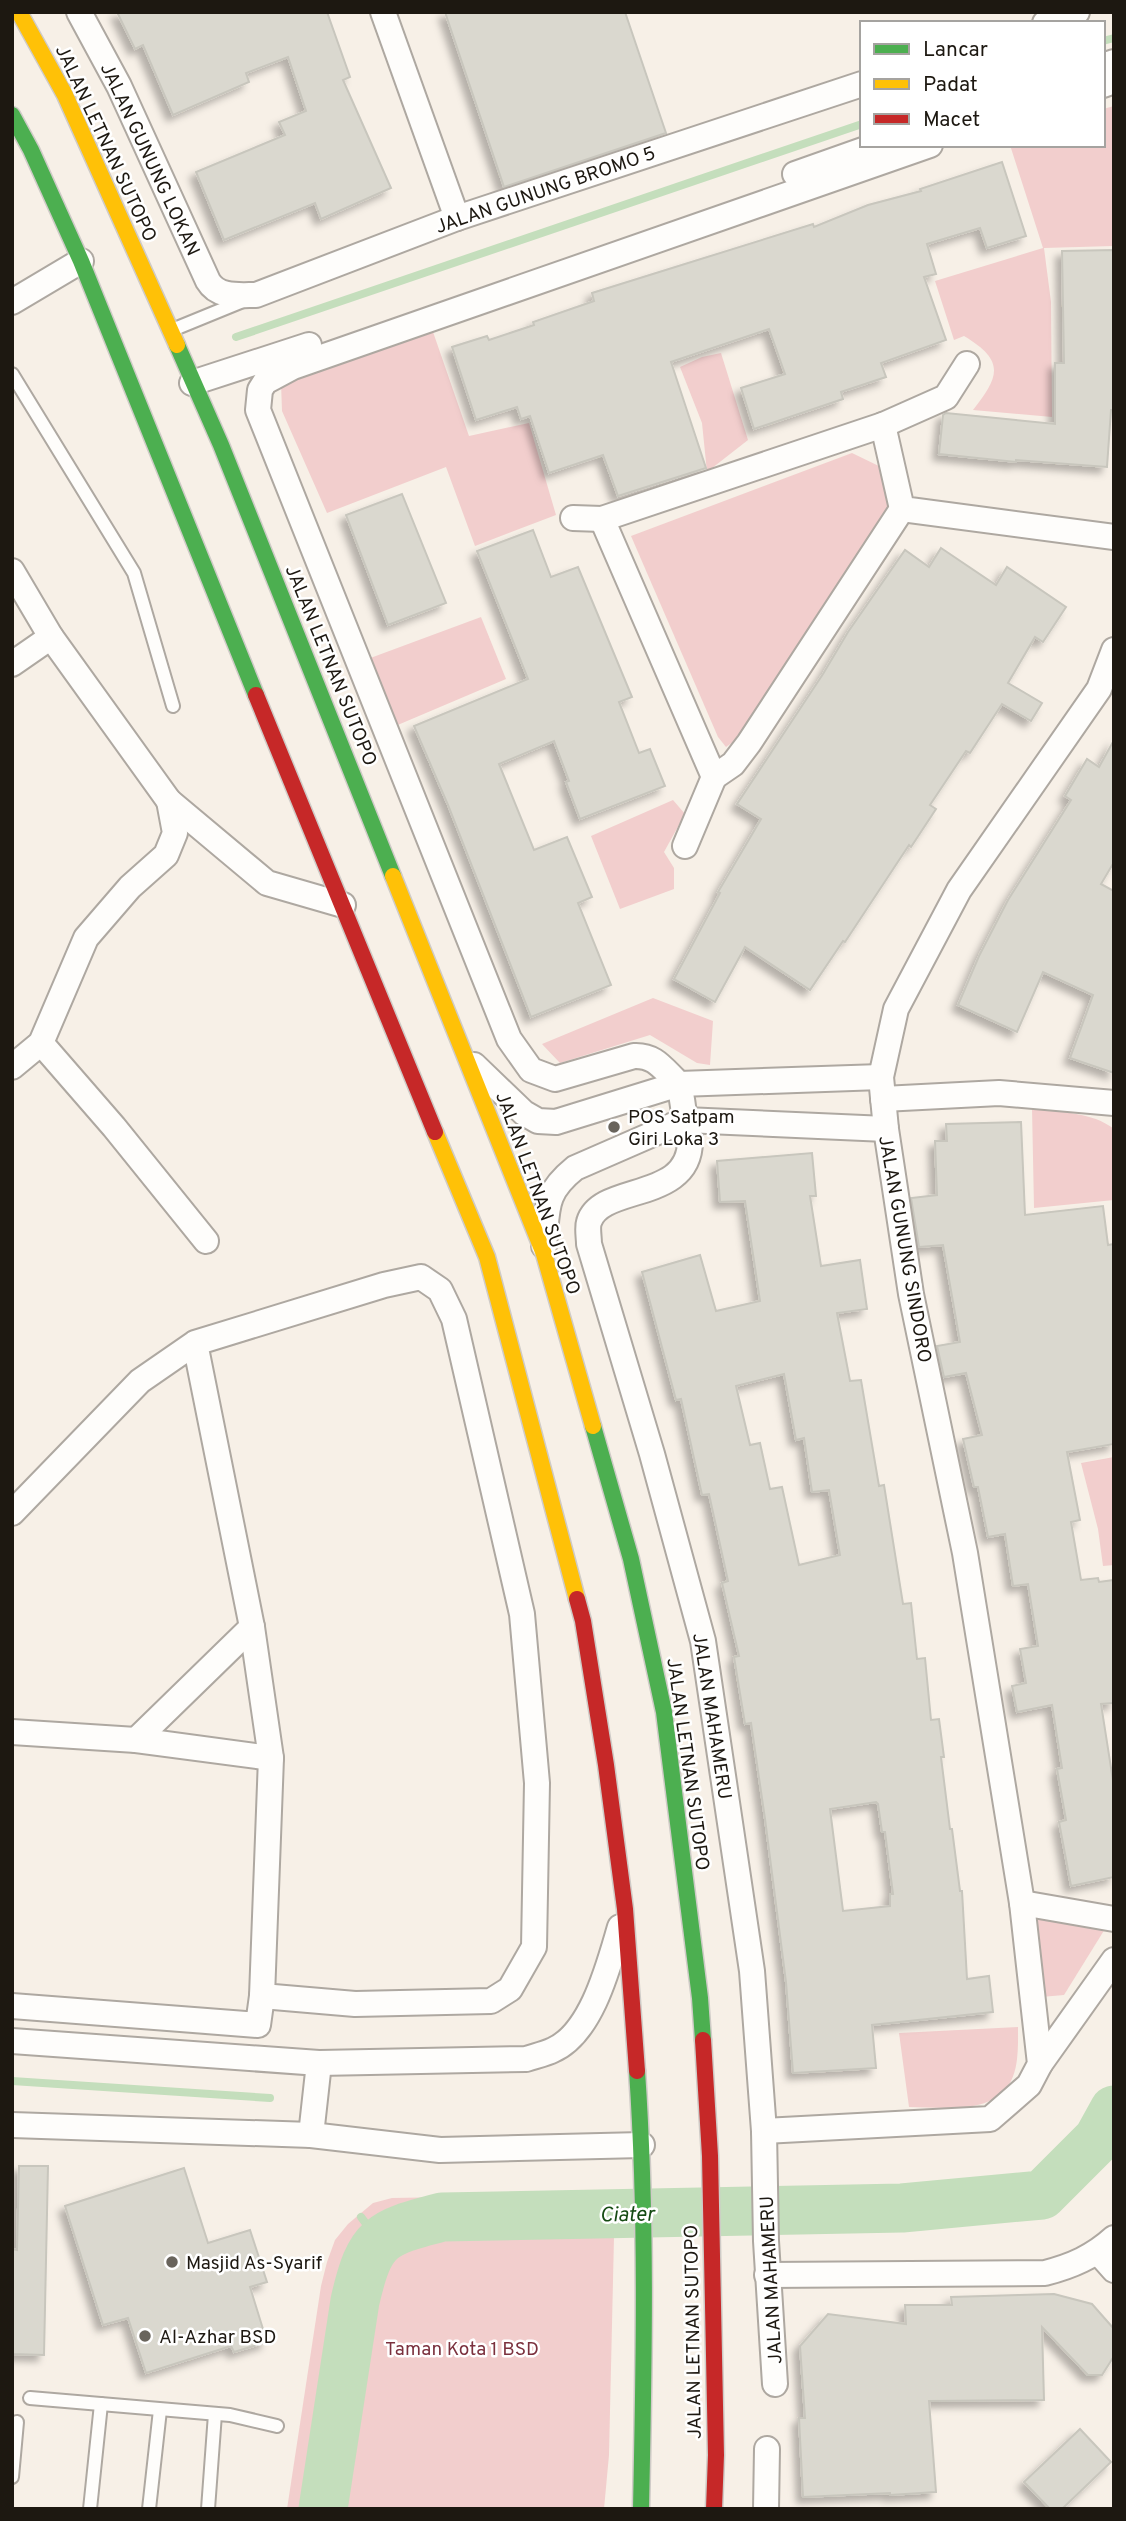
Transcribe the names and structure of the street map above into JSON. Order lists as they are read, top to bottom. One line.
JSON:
{"streets":{"main road":["JALAN LETNAN SUTOPO"],"street":["JALAN GUNUNG LOKAN","JALAN GUNUNG BROMO 5","JALAN GUNUNG SINDORO","JALAN MAHAMERU"]},"crossings":[["JALAN GUNUNG LOKAN","JALAN GUNUNG BROMO 5"]],"water":["Ciater"],"parks":["Taman Kota 1 BSD"],"places":["POS Satpam Giri Loka 3","Masjid As-Syarif","Al-Azhar BSD"],"legend":["Lancar","Padat","Macet"]}
